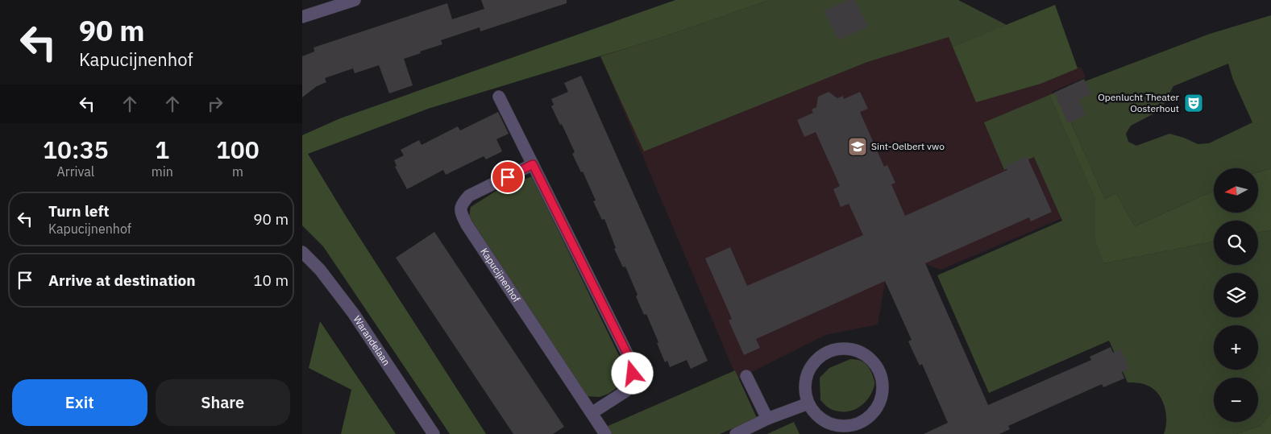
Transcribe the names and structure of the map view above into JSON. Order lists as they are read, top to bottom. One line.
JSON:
{"streets":{"street":["Kapucijnenhof","Warandelaan"]},"places":{"theatre":["Openlucht Theater Oosterhout"],"school or university":["Sint-Oelbert vwo"]},"north":"left","page":{"turn":["90 m","Kapucijnenhof"],"eta":["10:35","Arrival","1","min","100","m"],"map_buttons":["+","−"],"list":[{"name":"Turn left","note":"Kapucijnenhof","value":"90 m"},{"name":"Arrive at destination","value":"10 m"}],"buttons":["Exit","Share"]}}
